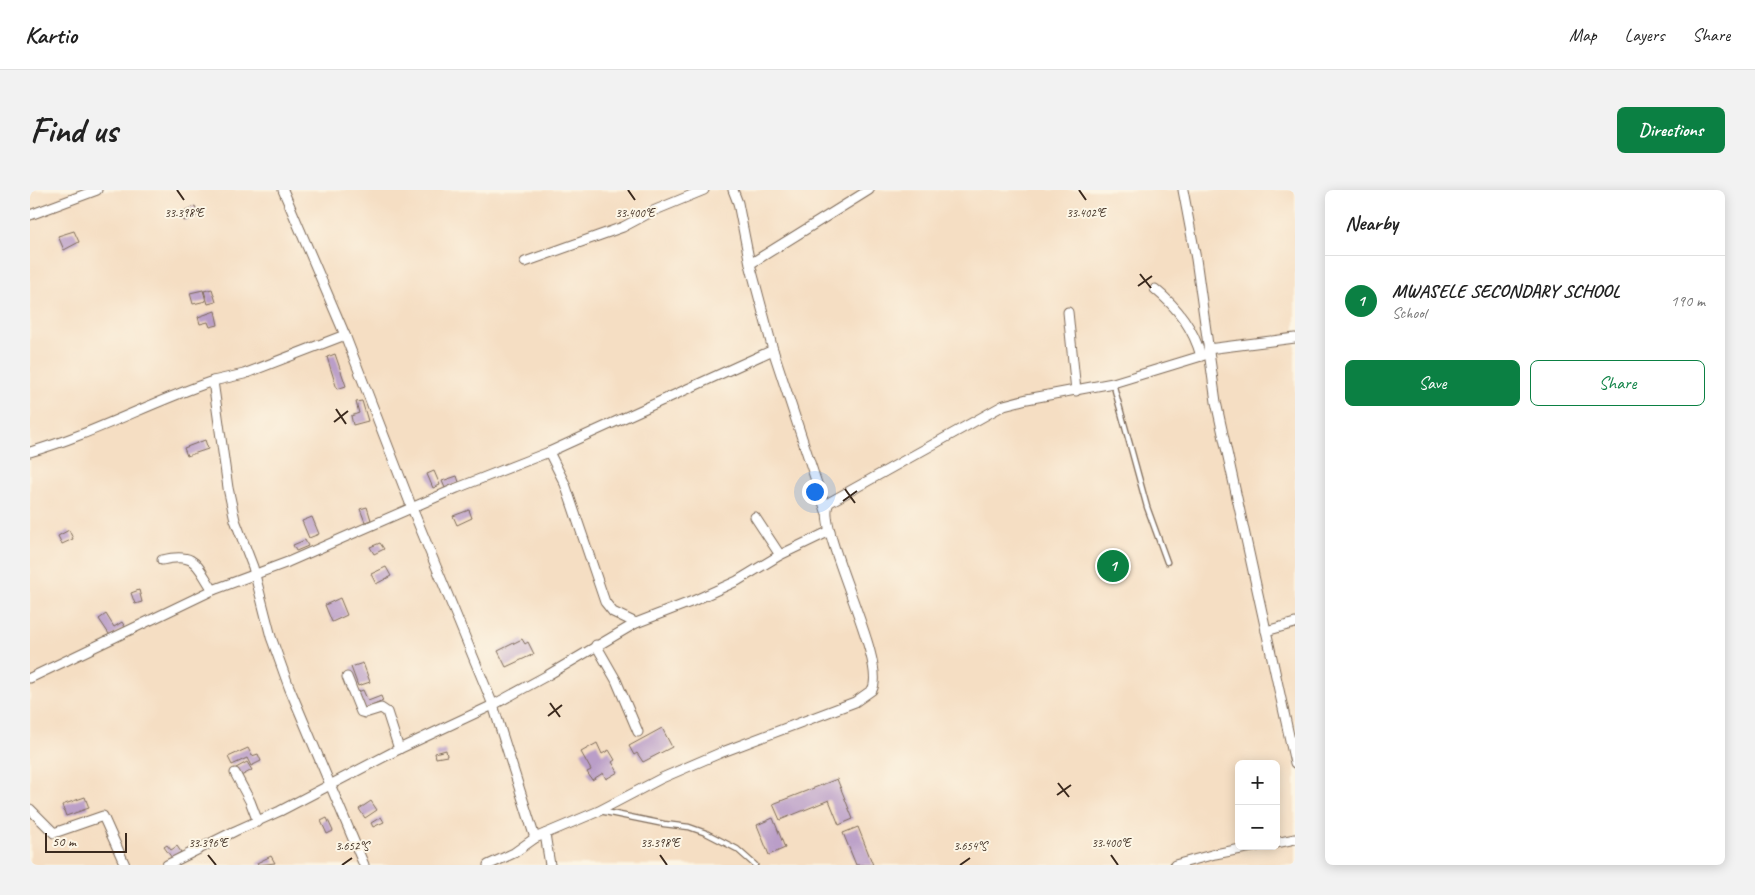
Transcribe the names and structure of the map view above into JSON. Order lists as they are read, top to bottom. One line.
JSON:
{"scale_bar":"50 m","page":{"header":"Kartio","nav":["Map","Layers","Share"],"buttons":["Directions",["Save","Share"]],"title":"Find us","heading":"Nearby","list":[{"mark":"1","name":"MWASELE SECONDARY SCHOOL","note":"School","value":"190 m"}],"pins":"1","map_buttons":["+","−"],"scale":"50 m"},"coordinates":["33.398°E","33.400°E","33.402°E","33.396°E","3.652°S","3.654°S"]}
